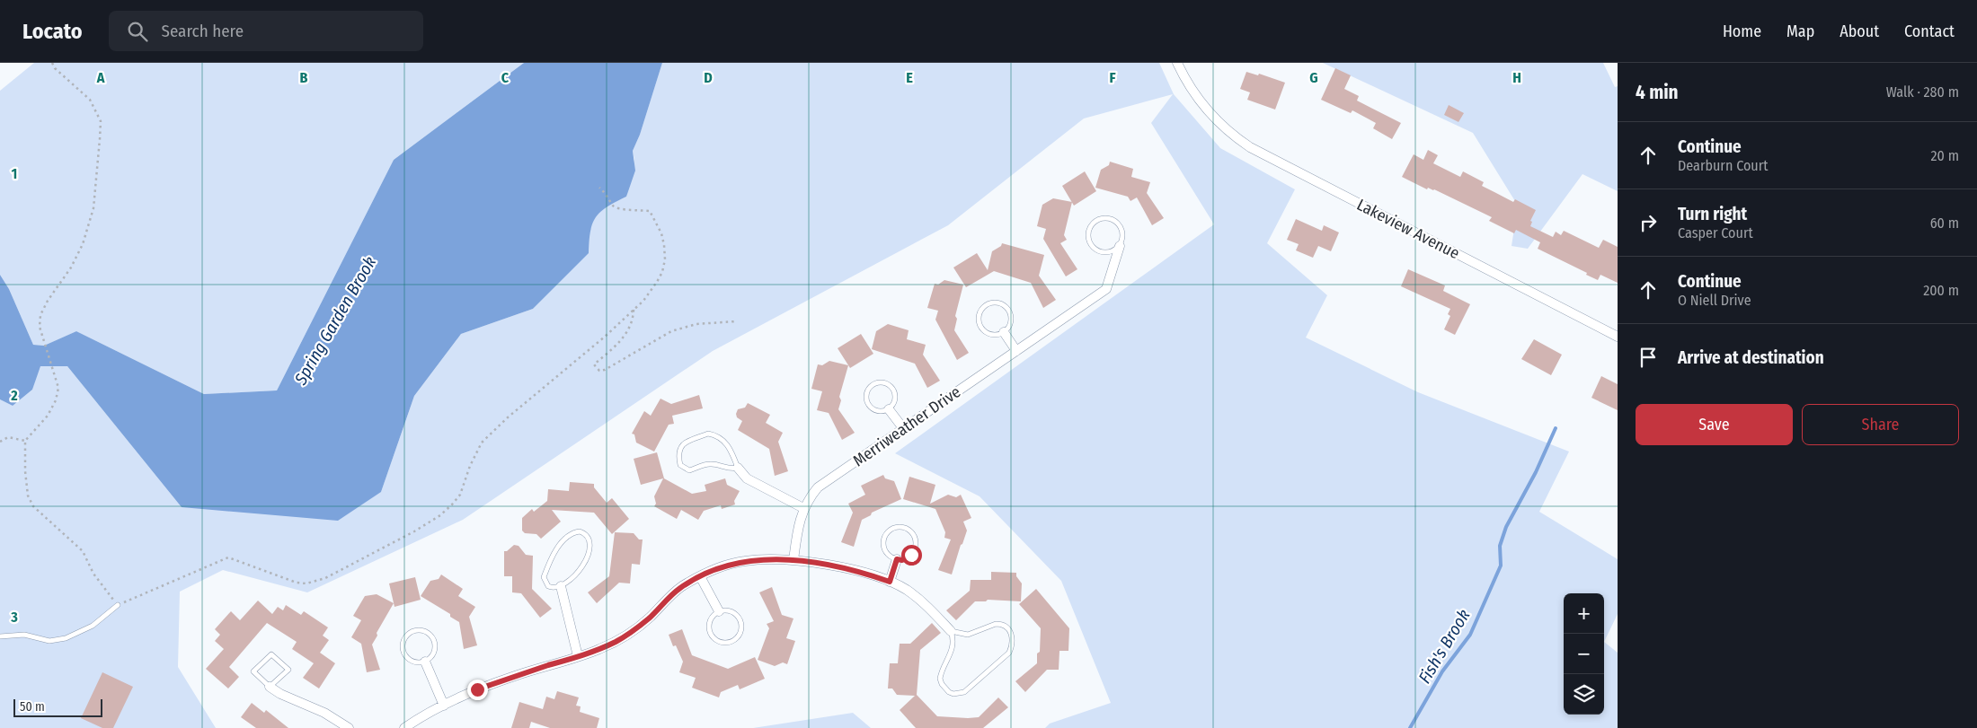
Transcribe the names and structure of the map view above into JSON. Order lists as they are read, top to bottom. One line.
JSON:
{"streets":{"street":["Lakeview Avenue","Merriweather Drive"]},"water":["Spring Garden Brook","Fish's Brook"],"scale_bar":"50 m","page":{"header":"Locato","search":"Search here","nav":["Home","Map","About","Contact"],"heading":["4 min","Walk · 280 m"],"list":[["Continue","Dearburn Court","20 m"],["Turn right","Casper Court","60 m"],["Continue","O Niell Drive","200 m"],"Arrive at destination"],"buttons":["Save","Share"],"map_buttons":["+","−"],"scale":"50 m"},"grid":{"columns":["A","B","C","D","E","F","G","H"],"rows":["1","2","3"]}}
